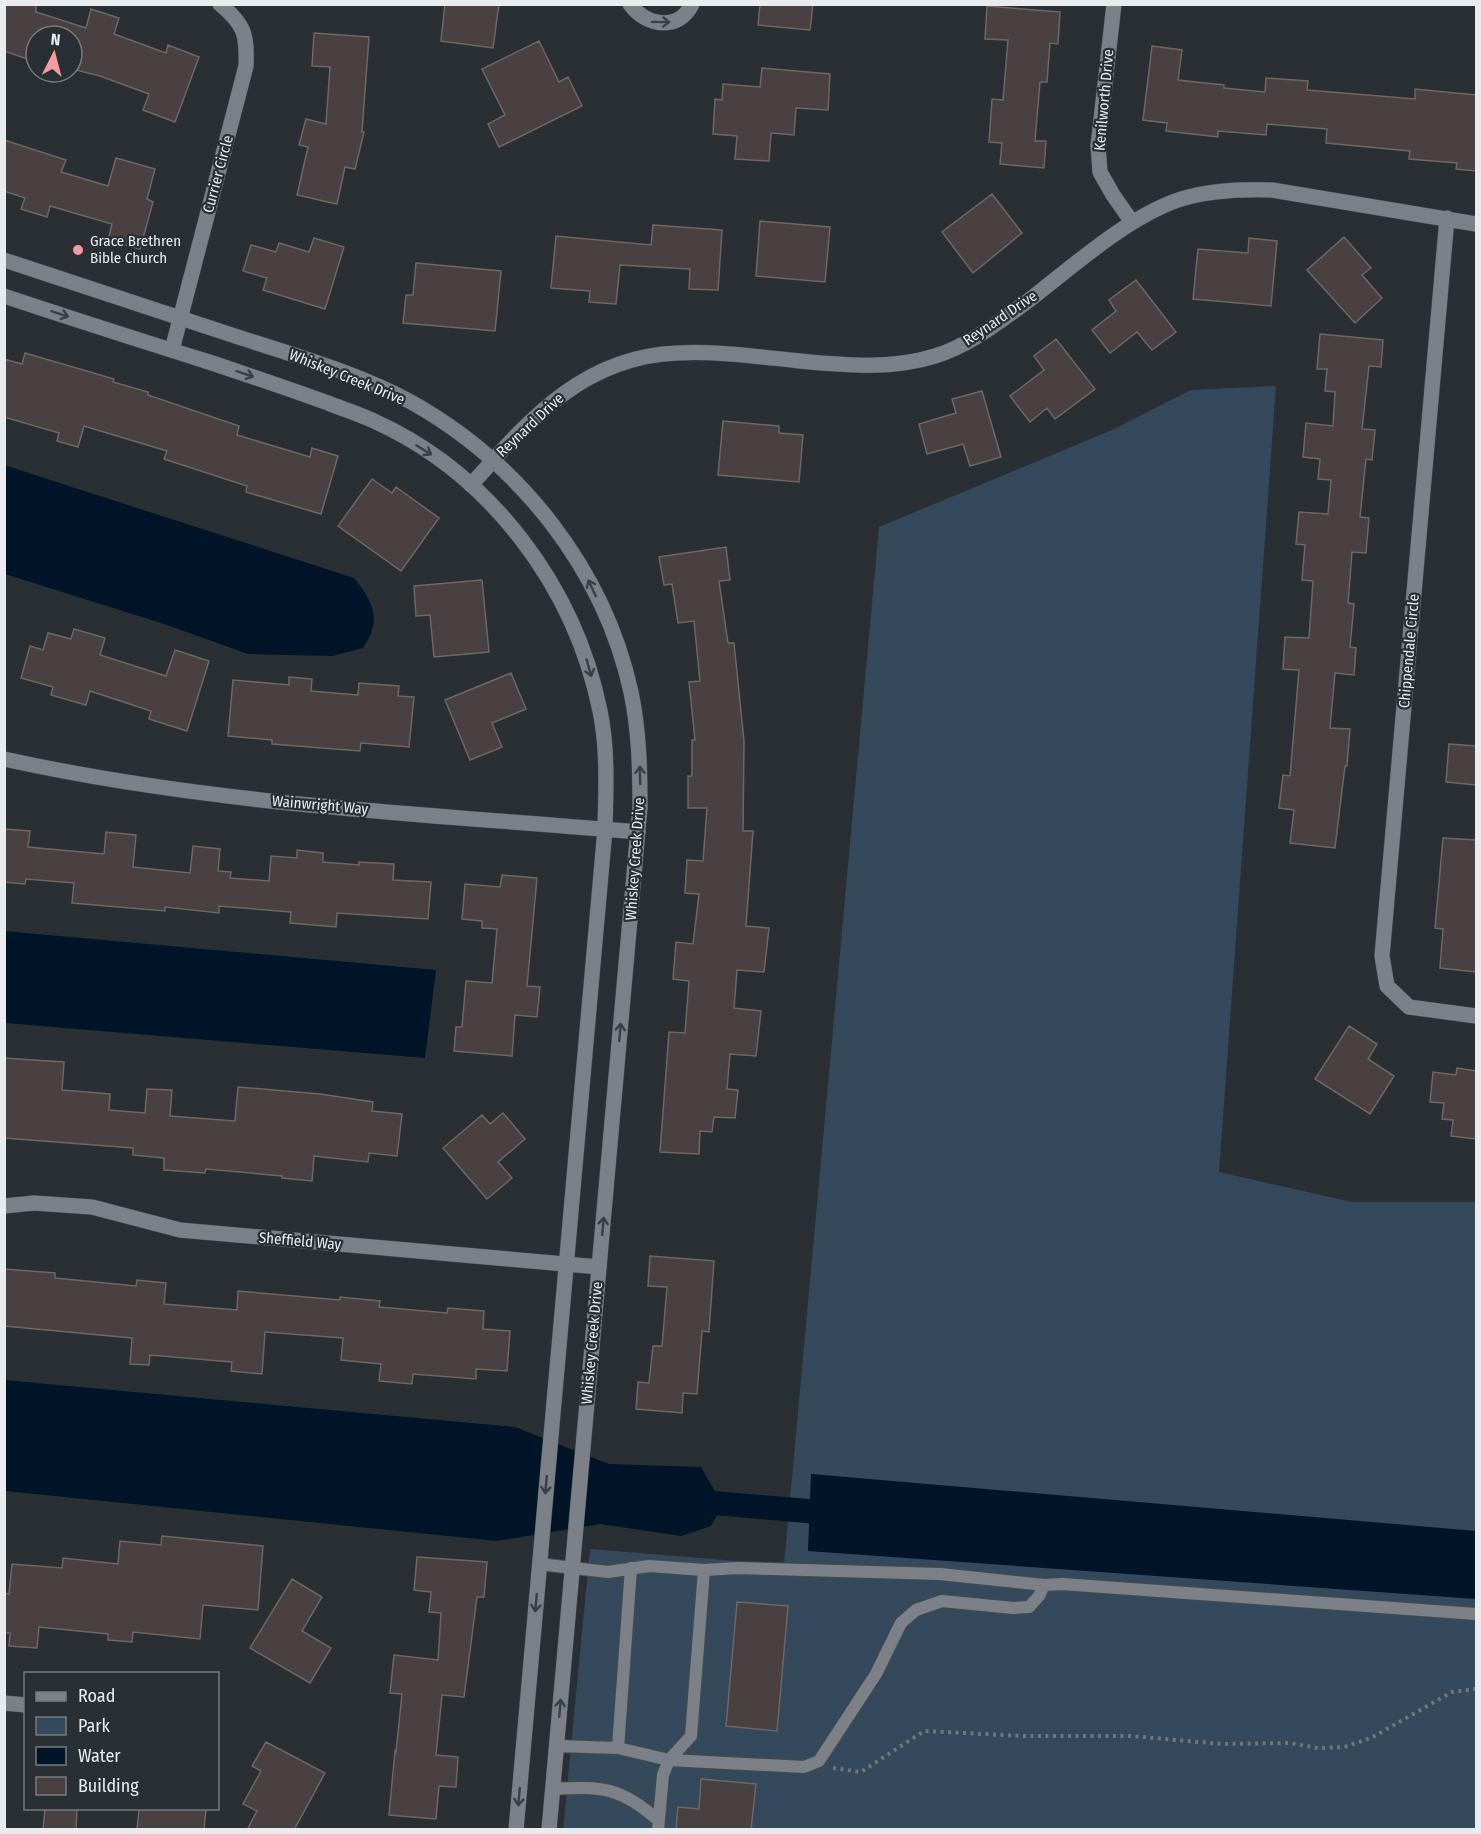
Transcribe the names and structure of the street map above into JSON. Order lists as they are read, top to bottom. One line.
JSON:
{"streets":{"street":["Kenilworth Drive","Currier Circle","Reynard Drive","Whiskey Creek Drive","Chippendale Circle","Wainwright Way","Sheffield Way"]},"crossings":[["Kenilworth Drive","Reynard Drive"],["Currier Circle","Whiskey Creek Drive"],["Reynard Drive","Whiskey Creek Drive"],["Reynard Drive","Chippendale Circle"],["Whiskey Creek Drive","Wainwright Way"],["Whiskey Creek Drive","Sheffield Way"]],"places":["Grace Brethren Bible Church"],"legend":["Road","Park","Water","Building"],"north":"top"}
